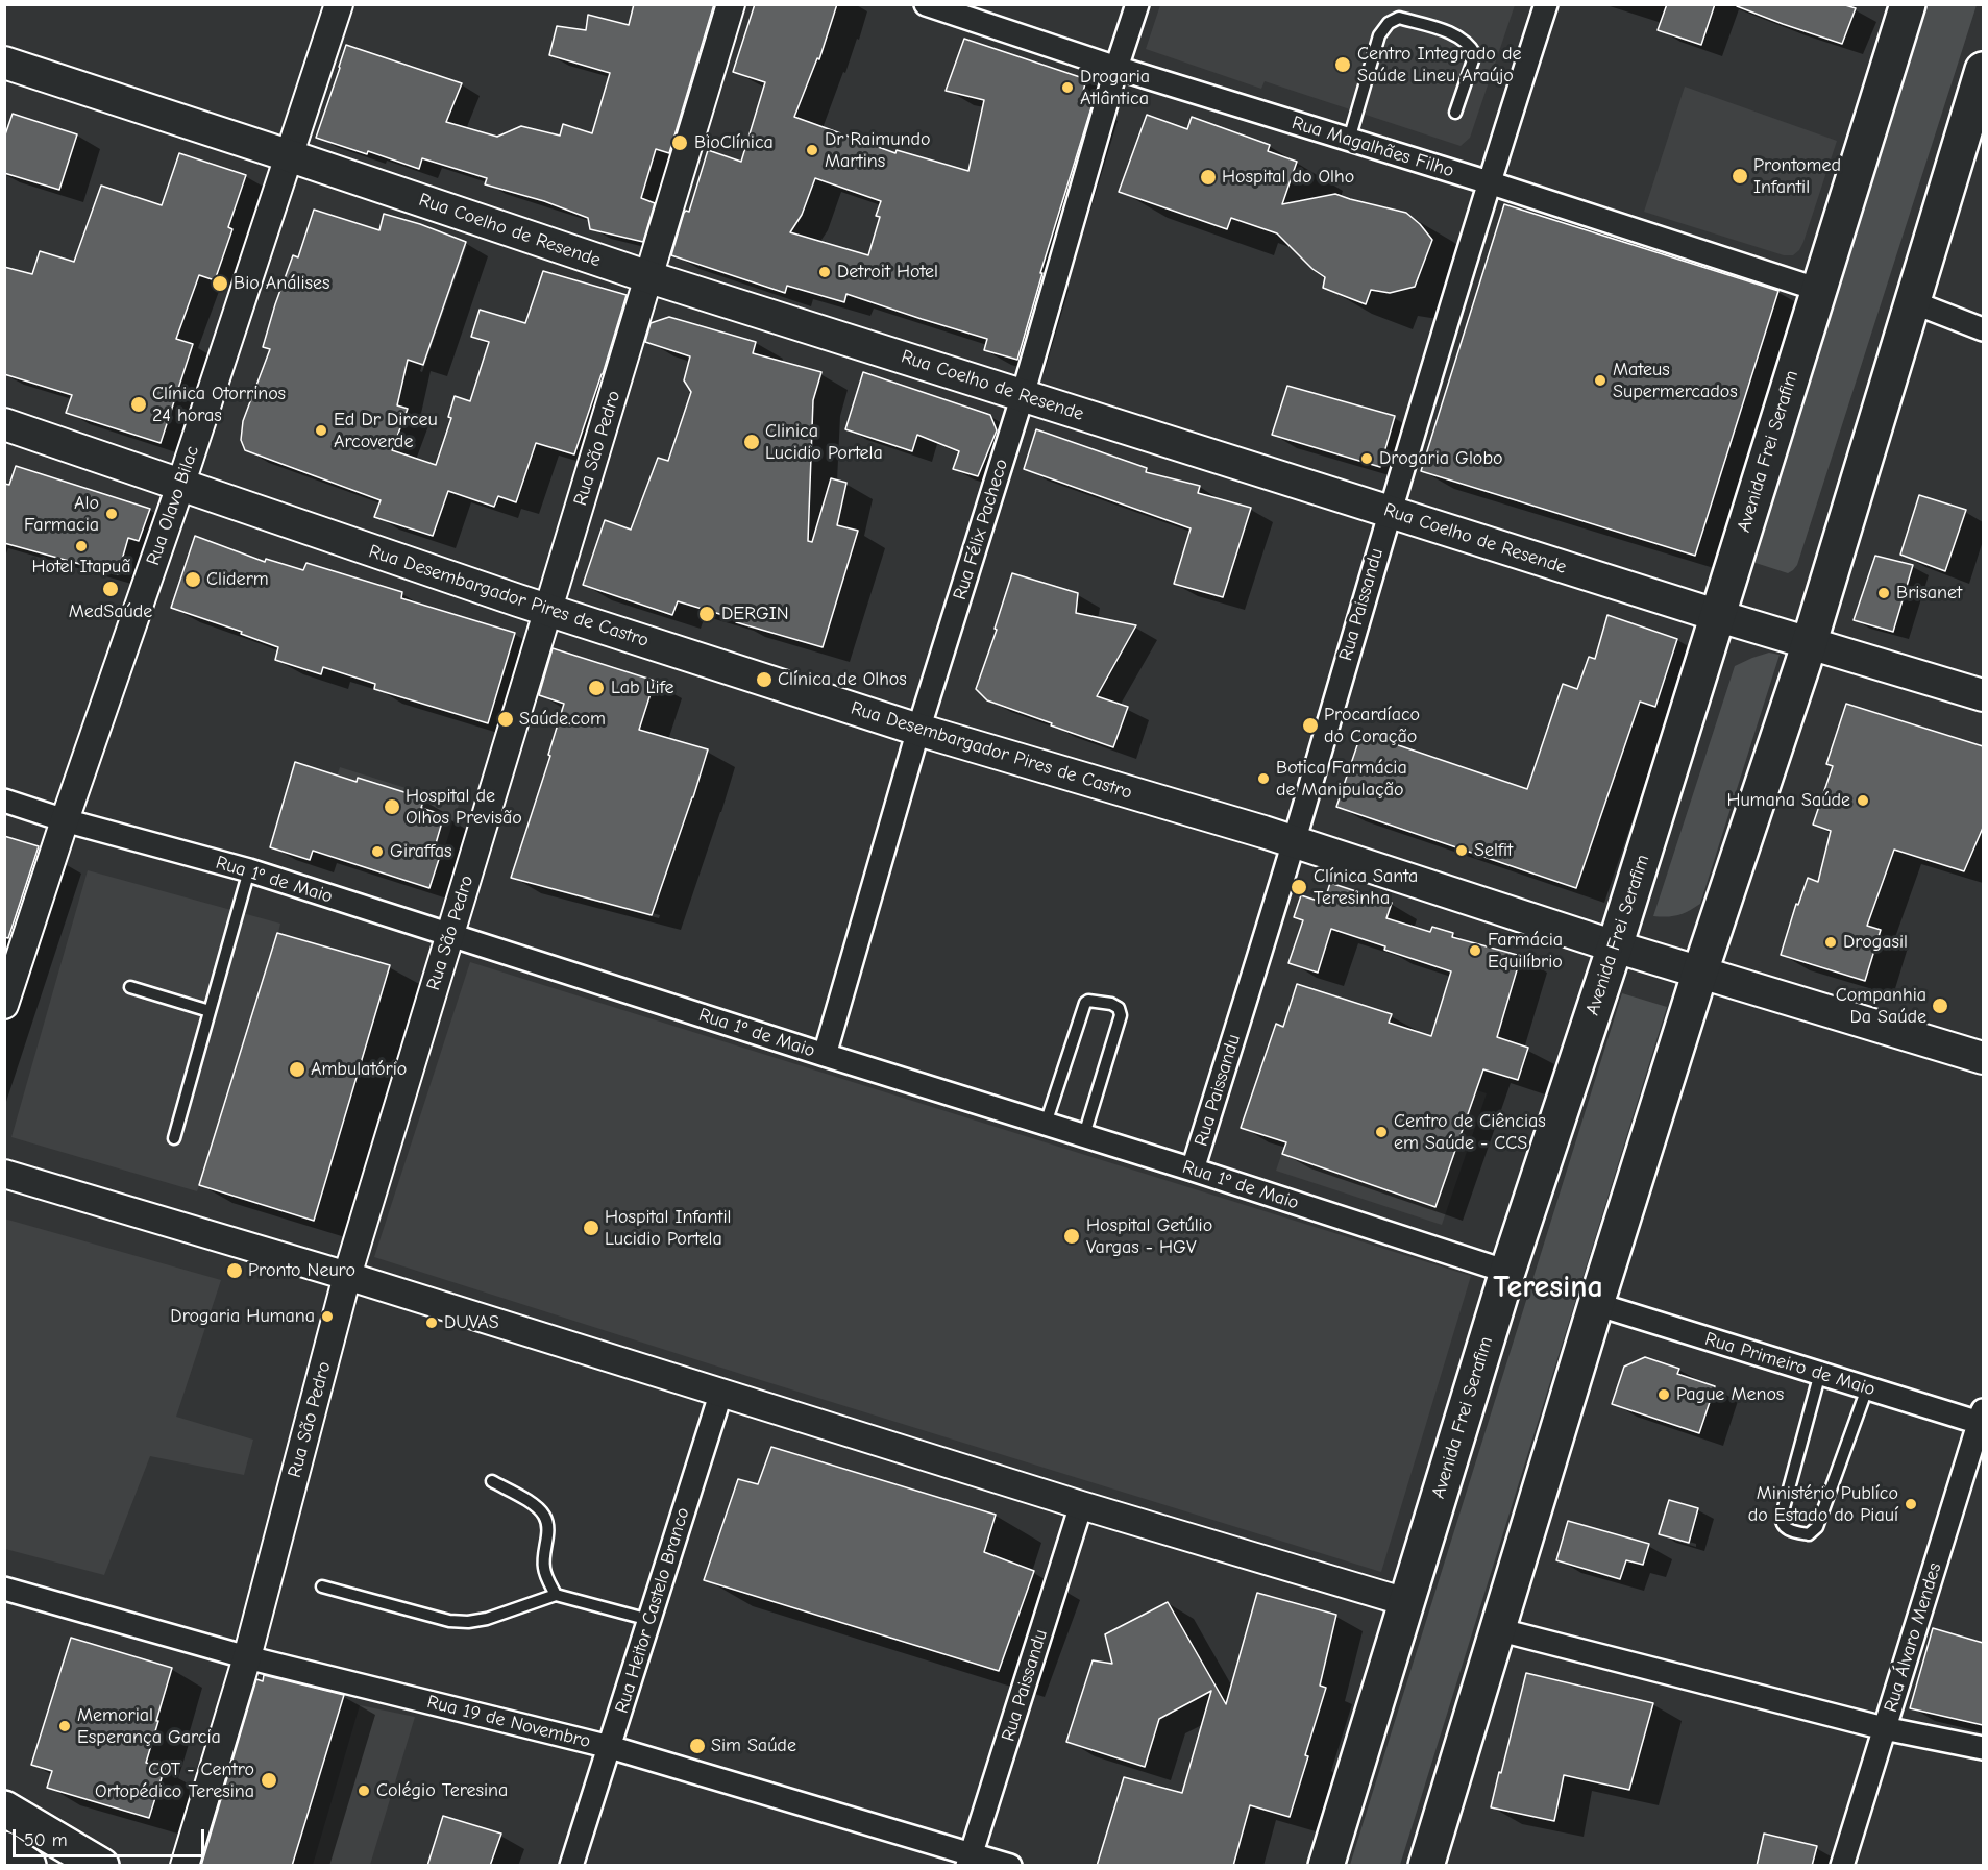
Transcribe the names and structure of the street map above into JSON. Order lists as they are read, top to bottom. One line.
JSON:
{"streets":{"main road":["Rua Coelho de Resende","Avenida Frei Serafim","Rua Desembargador Pires de Castro"],"street":["Rua Magalhães Filho","Rua São Pedro","Rua Olavo Bilac","Rua Félix Pacheco","Rua Paissandu","Rua 1º de Maio","Rua Primeiro de Maio","Rua Heitor Castelo Branco","Rua Álvaro Mendes","Rua 19 de Novembro"]},"crossings":[["Rua Magalhães Filho","Avenida Frei Serafim"],["Rua Magalhães Filho","Rua Félix Pacheco"],["Rua Magalhães Filho","Rua Paissandu"],["Rua Coelho de Resende","Rua São Pedro"],["Rua Coelho de Resende","Avenida Frei Serafim"],["Rua Coelho de Resende","Rua Olavo Bilac"],["Rua Coelho de Resende","Rua Félix Pacheco"],["Rua Coelho de Resende","Rua Paissandu"],["Rua São Pedro","Rua Desembargador Pires de Castro"],["Rua São Pedro","Rua 1º de Maio"],["Rua São Pedro","Rua 19 de Novembro"],["Avenida Frei Serafim","Rua Desembargador Pires de Castro"],["Avenida Frei Serafim","Rua 1º de Maio"],["Rua Olavo Bilac","Rua Desembargador Pires de Castro"],["Rua Olavo Bilac","Rua 1º de Maio"],["Rua Félix Pacheco","Rua Desembargador Pires de Castro"],["Rua Félix Pacheco","Rua 1º de Maio"],["Rua Desembargador Pires de Castro","Rua Paissandu"],["Rua Paissandu","Rua 1º de Maio"],["Rua Paissandu","Rua 19 de Novembro"],["Rua Primeiro de Maio","Rua Álvaro Mendes"],["Rua Heitor Castelo Branco","Rua 19 de Novembro"]],"districts":["Teresina"],"places":["Centro Integrado de Saúde Lineu Araújo","Drogaria Atlântica","BioClínica","Dr Raimundo Martins","Prontomed Infantil","Hospital do Olho","Detroit Hotel","Bio Análises","Mateus Supermercados","Clínica Otorrinos 24 horas","Ed Dr Dirceu Arcoverde","Clinica Lucidio Portela","Drogaria Globo","Alo Farmacia","Hotel Itapuã","Cliderm","MedSaúde","Brisanet","DERGIN","Clínica de Olhos","Lab Life","Saúde.com","Procardíaco do Coração","Botica Farmácia de Manipulação","Humana Saúde","Hospital de Olhos Previsão","Selfit","Giraffas","Clínica Santa Teresinha","Drogasil","Farmácia Equilíbrio","Companhia Da Saúde","Ambulatório","Centro de Ciências em Saúde - CCS","Hospital Infantil Lucidio Portela","Hospital Getúlio Vargas - HGV","Pronto Neuro","Drogaria Humana","DUVAS","Pague Menos","Ministério Publíco do Estado do Piauí","Memorial Esperança Garcia","Sim Saúde","COT - Centro Ortopédico Teresina","Colégio Teresina"],"scale_bar":"50 m"}
